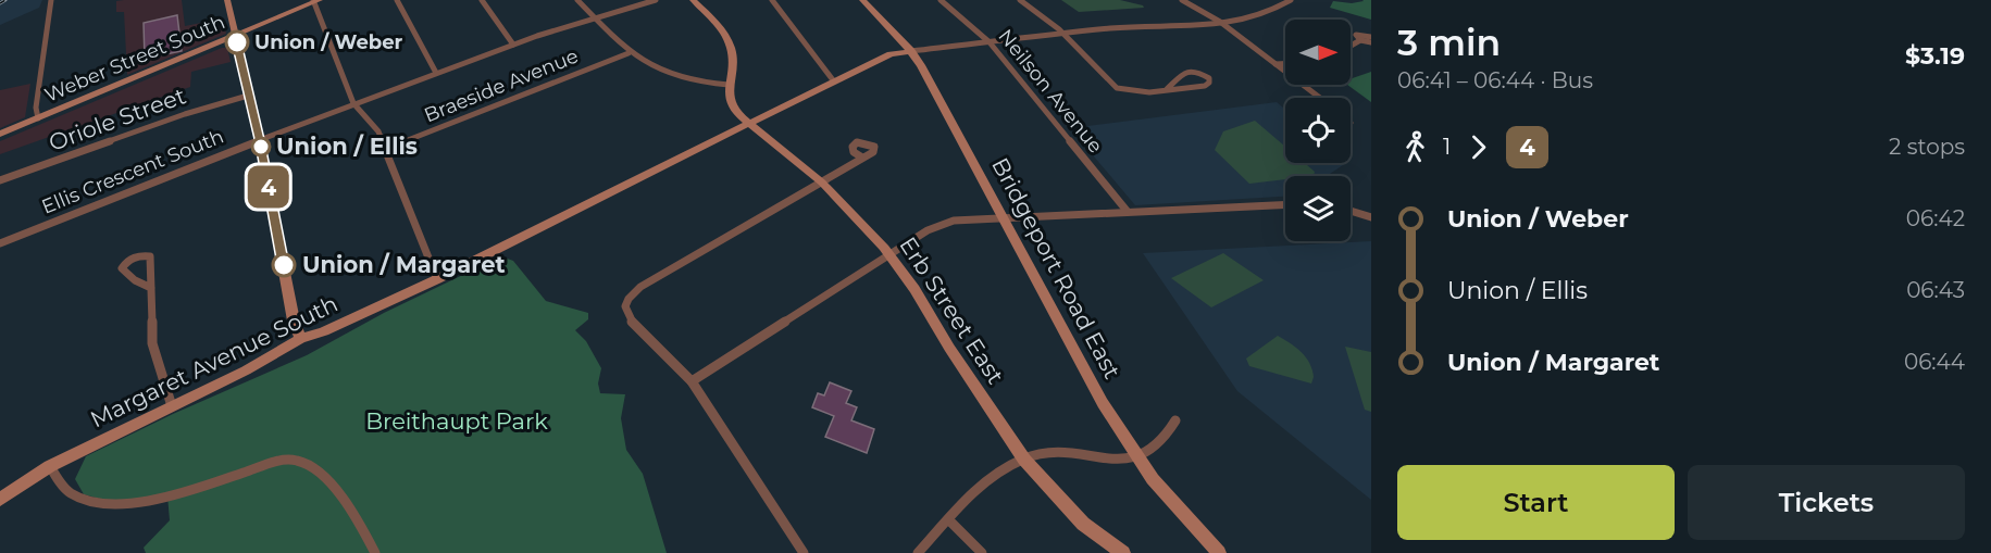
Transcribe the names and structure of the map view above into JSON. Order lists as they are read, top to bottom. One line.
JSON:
{"streets":{"main road":["Weber Street South","Bridgeport Road East","Erb Street East","Margaret Avenue South"],"street":["Braeside Avenue","Neilson Avenue","Oriole Street","Ellis Crescent South"]},"crossings":[["Bridgeport Road East","Margaret Avenue South"],["Erb Street East","Margaret Avenue South"]],"parks":["Breithaupt Park"],"places":["Union / Weber","Union / Ellis","Union / Margaret"],"lines":["bus line 4"],"north":"right","page":{"on_map":"4","heading":["3 min","06:41 – 06:44 · Bus","$3.19"],"legs":["1","4","2 stops"],"list":[{"name":"Union / Weber","value":"06:42"},{"name":"Union / Ellis","value":"06:43"},{"name":"Union / Margaret","value":"06:44"}],"buttons":["Start","Tickets"]}}
